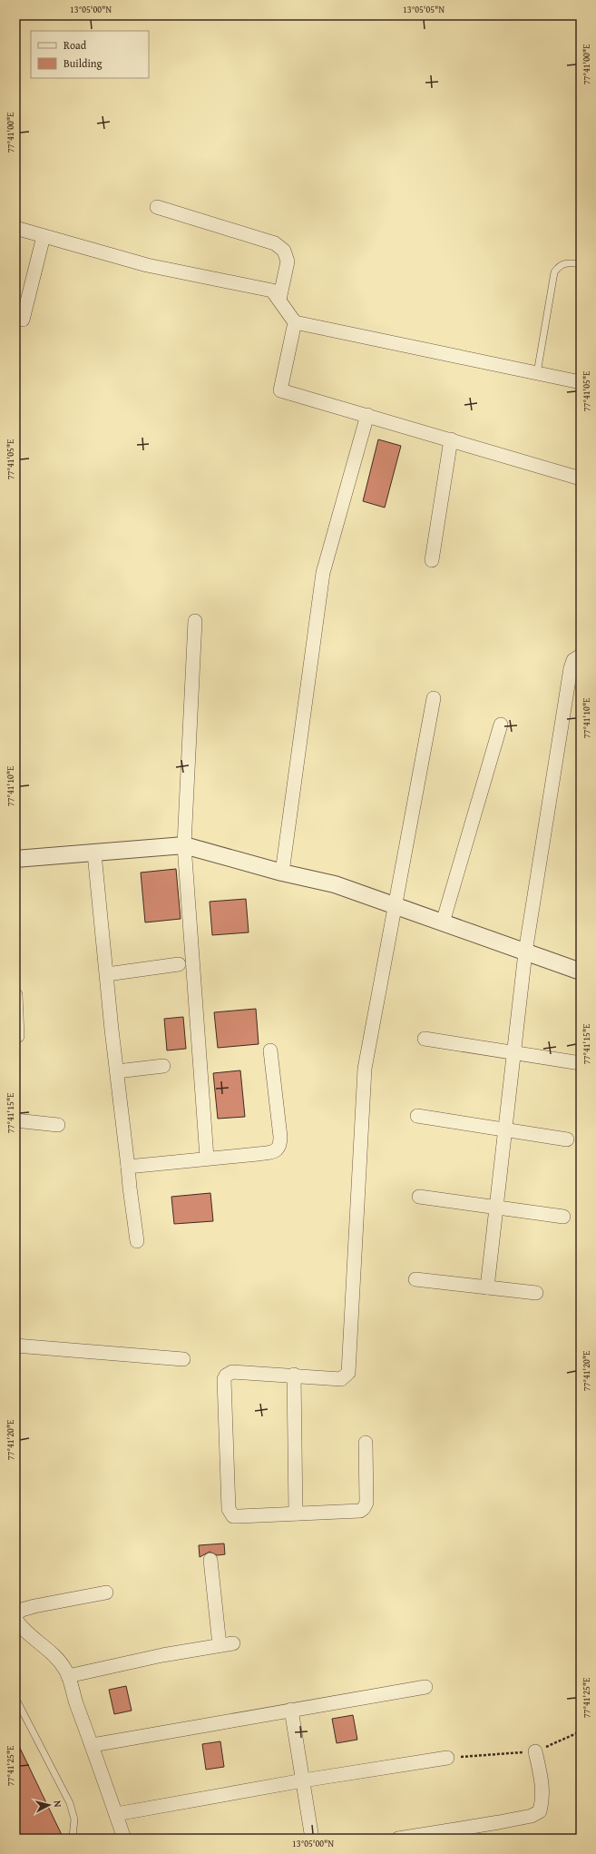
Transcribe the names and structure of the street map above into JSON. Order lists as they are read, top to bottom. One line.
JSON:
{"legend":["Road","Building"],"north":"right","coordinates":["13°05'00\"N","13°05'05\"N","77°41'00\"E","77°41'05\"E","77°41'10\"E","77°41'15\"E","77°41'20\"E","77°41'25\"E"]}
